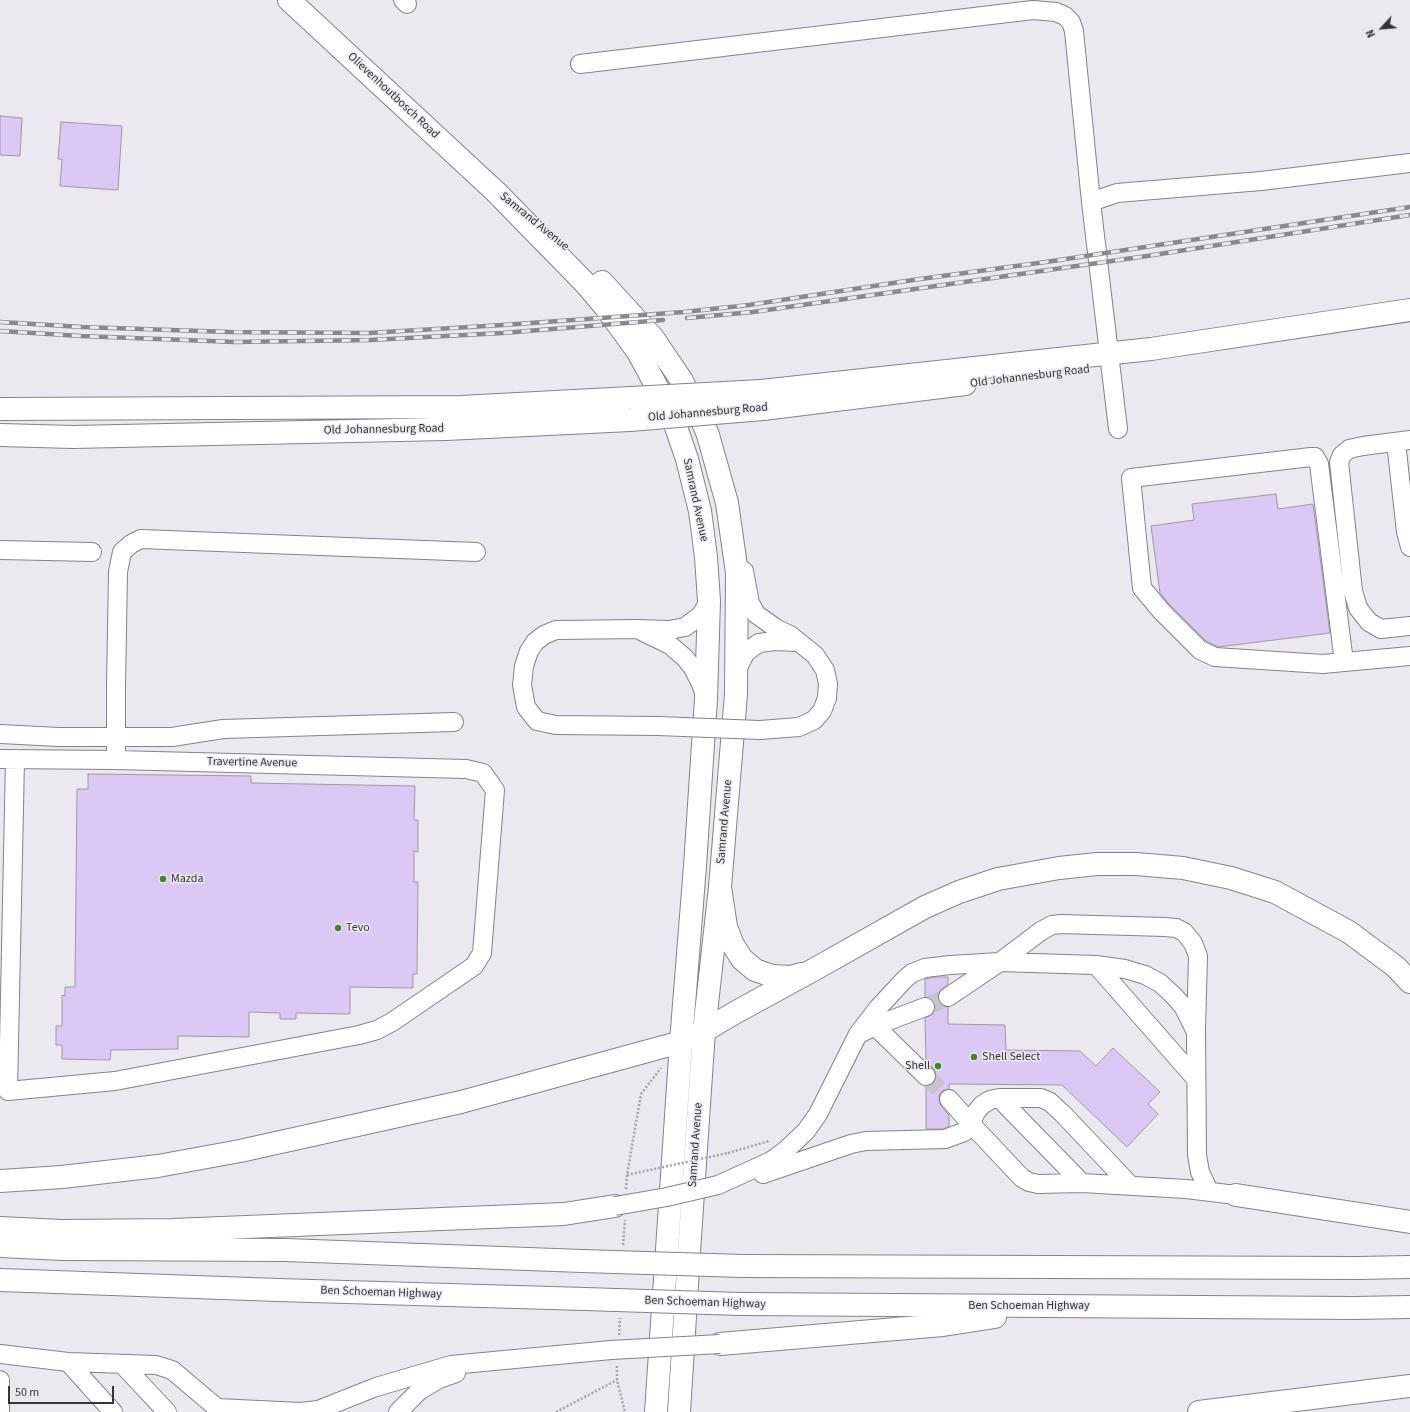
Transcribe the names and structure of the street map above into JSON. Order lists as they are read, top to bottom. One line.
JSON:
{"streets":{"main road":["Olievenhoutbosch Road","Samrand Avenue","Old Johannesburg Road","Ben Schoeman Highway"],"street":["Travertine Avenue"]},"crossings":[["Olievenhoutbosch Road","Samrand Avenue"]],"places":["Mazda","Tevo","Shell Select","Shell"],"scale_bar":"50 m","north":"bottom left"}
